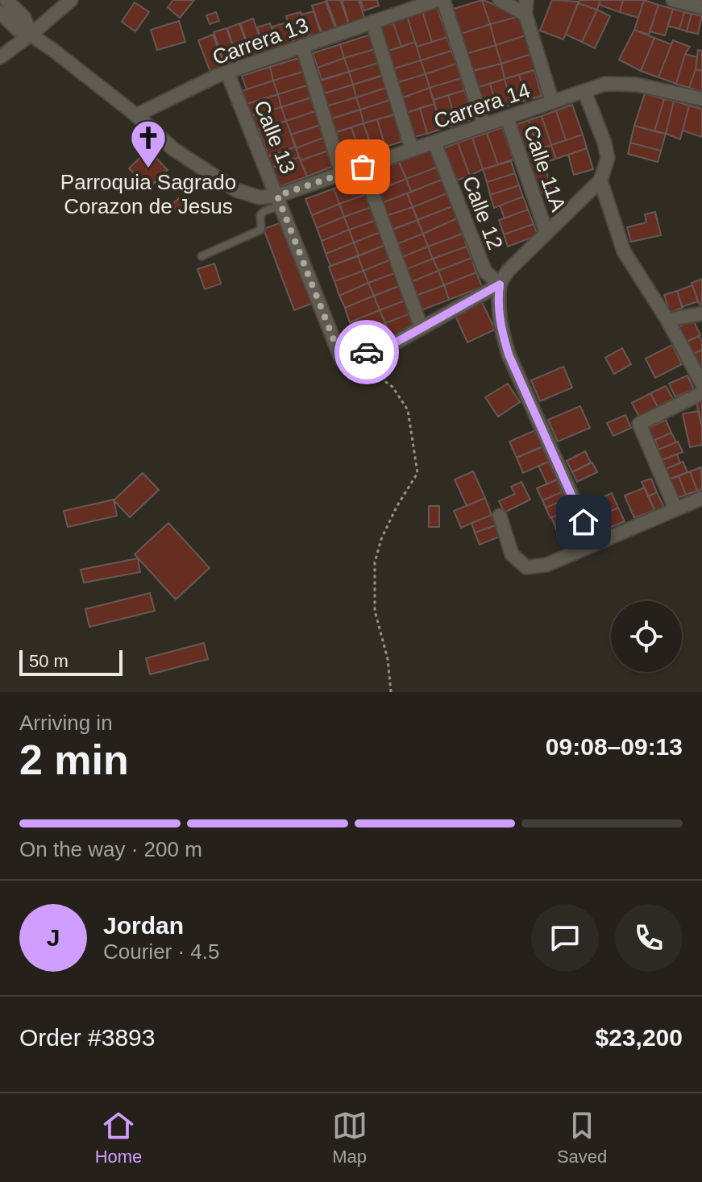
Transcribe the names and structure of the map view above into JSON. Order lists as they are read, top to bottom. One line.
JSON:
{"streets":{"street":["Carrera 13","Carrera 14","Calle 13","Calle 11A","Calle 12"]},"crossings":[["Carrera 13","Calle 13"],["Carrera 14","Calle 13"],["Carrera 14","Calle 11A"],["Carrera 14","Calle 12"]],"places":{"church":["Parroquia Sagrado Corazon de Jesus"]},"scale_bar":"50 m","page":{"scale":"50 m","heading":["2 min","Arriving in","09:08–09:13"],"panel":["Jordan","Courier · 4.5","Order #3893","$23,200"],"bar":"On the way · 200 m","round":"J","tabs":["Home","Map","Saved"]}}
